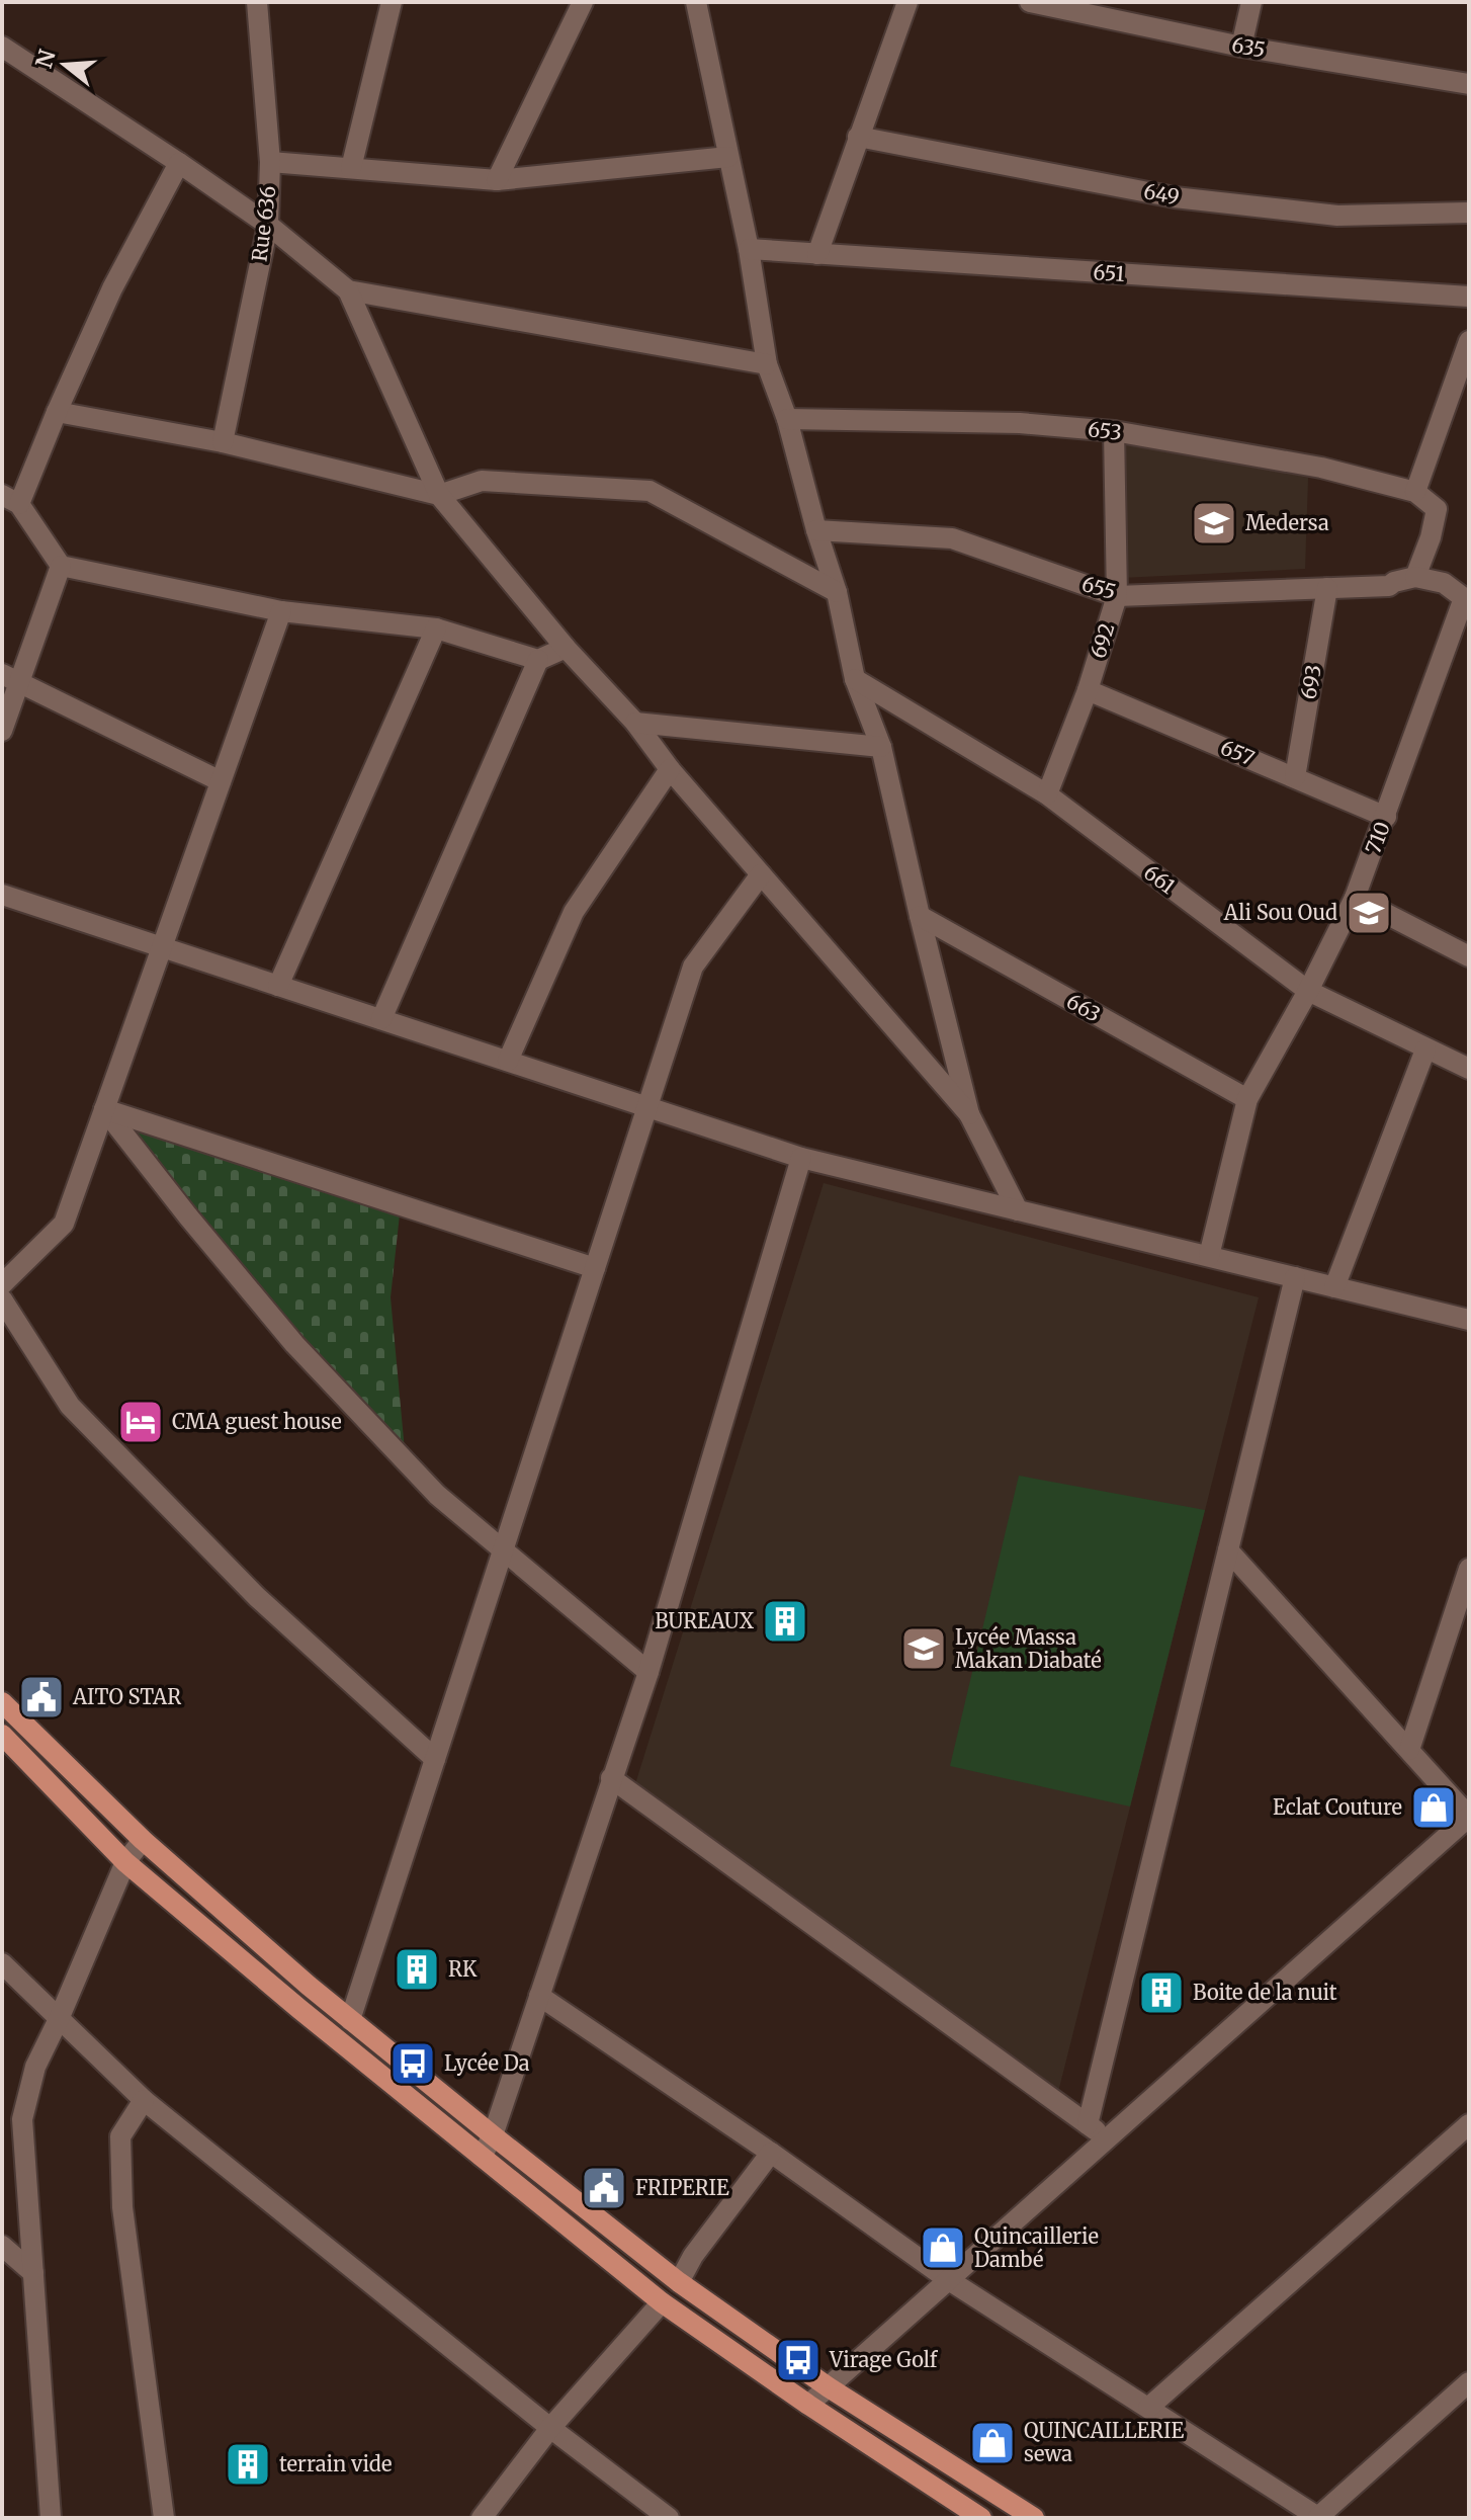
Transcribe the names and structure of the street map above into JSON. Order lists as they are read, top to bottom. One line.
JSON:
{"streets":{"street":["635","649","Rue 636","651","653","655","692","693","657","710","661","663"]},"crossings":[["653","692"],["655","692"],["655","693"],["655","710"],["692","657"],["692","661"],["693","657"],["657","710"],["710","661"],["710","663"]],"places":{"school or university":["Medersa","Ali Sou Oud","Lycée Massa Makan Diabaté"],"hotel":["CMA guest house"],"building":["BUREAUX","RK","Boite de la nuit","terrain vide"],"public building":["AITO STAR","FRIPERIE"],"shop":["Eclat Couture","Quincaillerie Dambé","QUINCAILLERIE sewa"],"bus stop":["Lycée Da","Virage Golf"]},"north":"left"}
